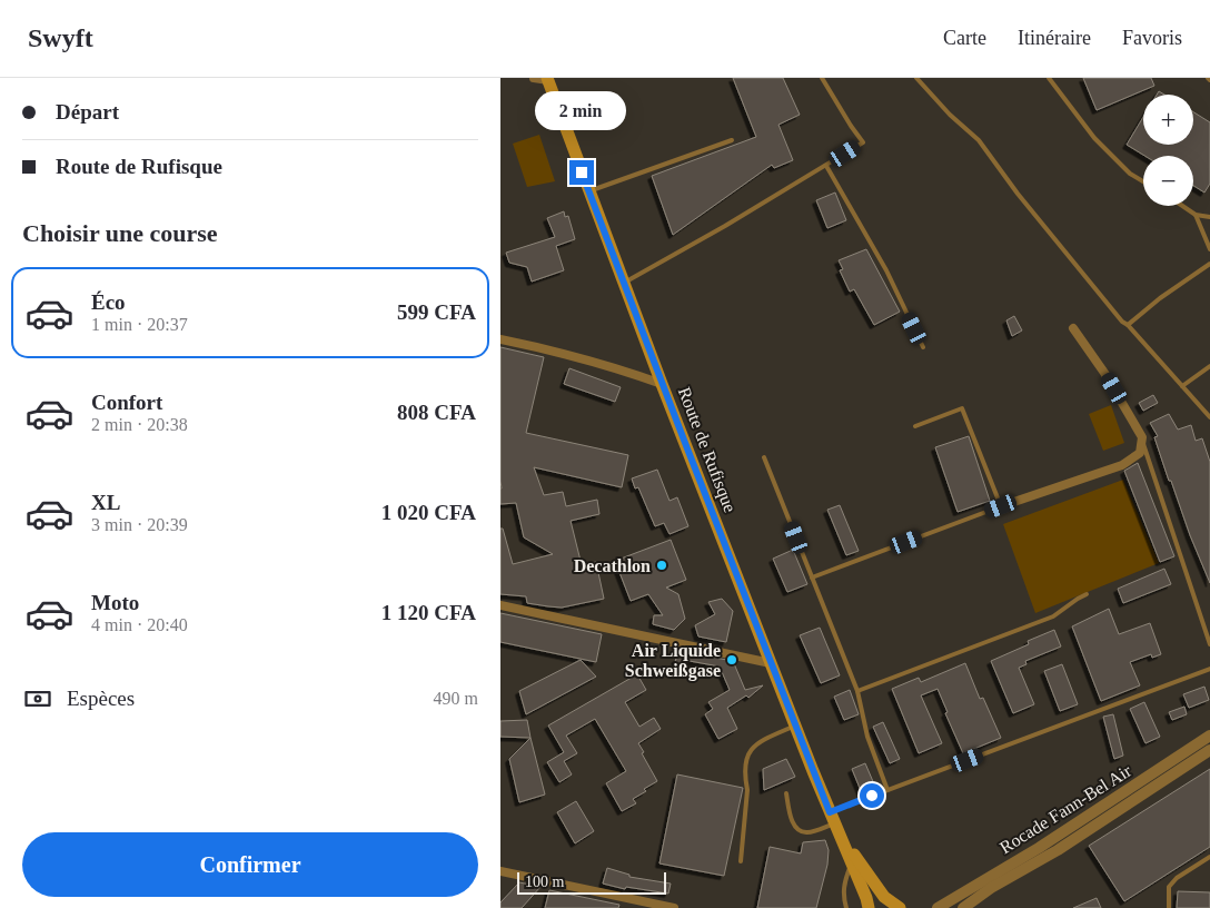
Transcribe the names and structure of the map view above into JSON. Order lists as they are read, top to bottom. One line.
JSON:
{"streets":{"main road":["Route de Rufisque"],"street":["Rocade Fann-Bel Air"]},"places":["Decathlon","Air Liquide Schweißgase"],"scale_bar":"100 m","page":{"header":"Swyft","nav":["Carte","Itinéraire","Favoris"],"banner":["Départ","Route de Rufisque"],"bubble":"2 min","map_buttons":["+","−"],"heading":"Choisir une course","list":[{"name":"Éco","note":"1 min · 20:37","value":"599 CFA"},{"name":"Confort","note":"2 min · 20:38","value":"808 CFA"},{"name":"XL","note":"3 min · 20:39","value":"1 020 CFA"},{"name":"Moto","note":"4 min · 20:40","value":"1 120 CFA"}],"pay":["Espèces","490 m"],"buttons":"Confirmer","scale":"100 m"}}
